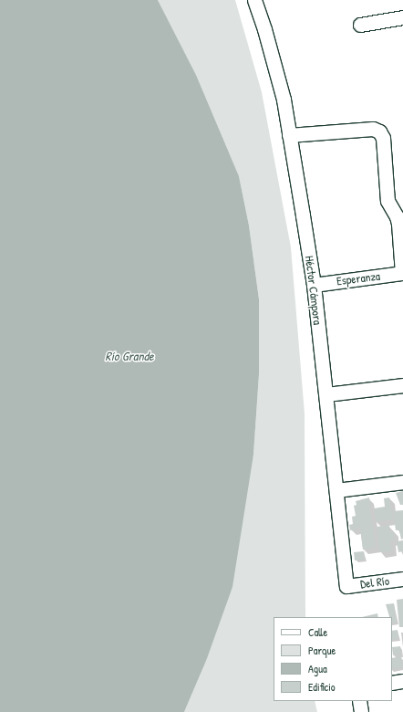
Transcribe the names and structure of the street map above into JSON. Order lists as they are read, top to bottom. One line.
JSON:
{"streets":{"street":["Esperanza","Héctor Cámpora","Del Río"]},"crossings":[["Esperanza","Héctor Cámpora"],["Héctor Cámpora","Del Río"]],"water":["Río Grande"],"legend":["Calle","Parque","Agua","Edificio"]}
